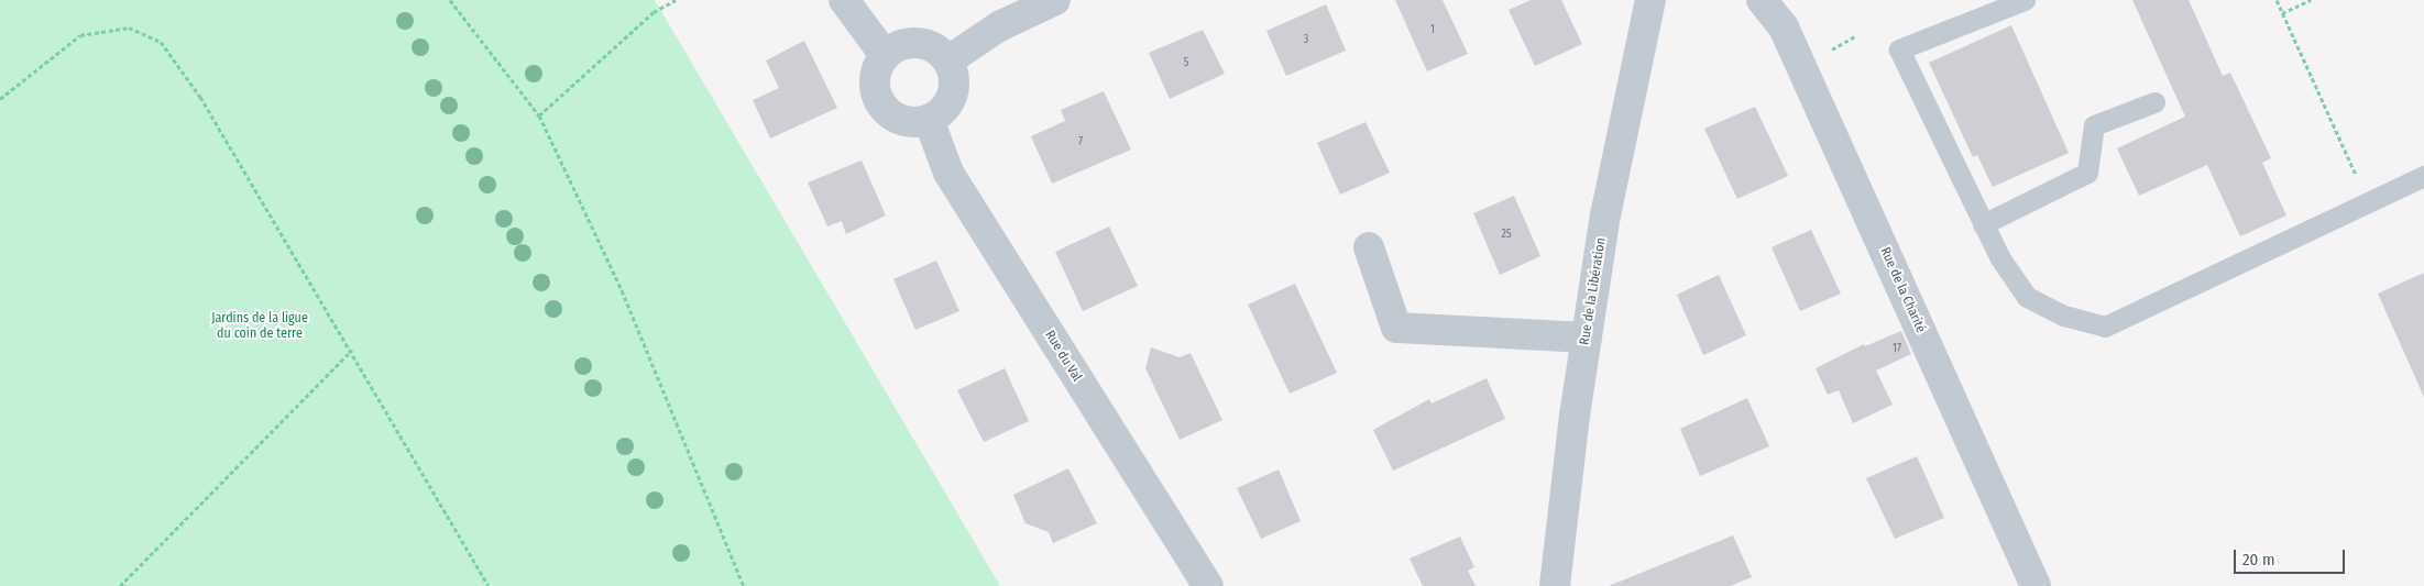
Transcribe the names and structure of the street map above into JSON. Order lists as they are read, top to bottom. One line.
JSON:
{"streets":{"street":["Rue de la Charité","Rue de la Libération","Rue du Val"]},"parks":["Jardins de la ligue du coin de terre"],"house_numbers":["1","3","5","7","25","17"],"scale_bar":"20 m"}
